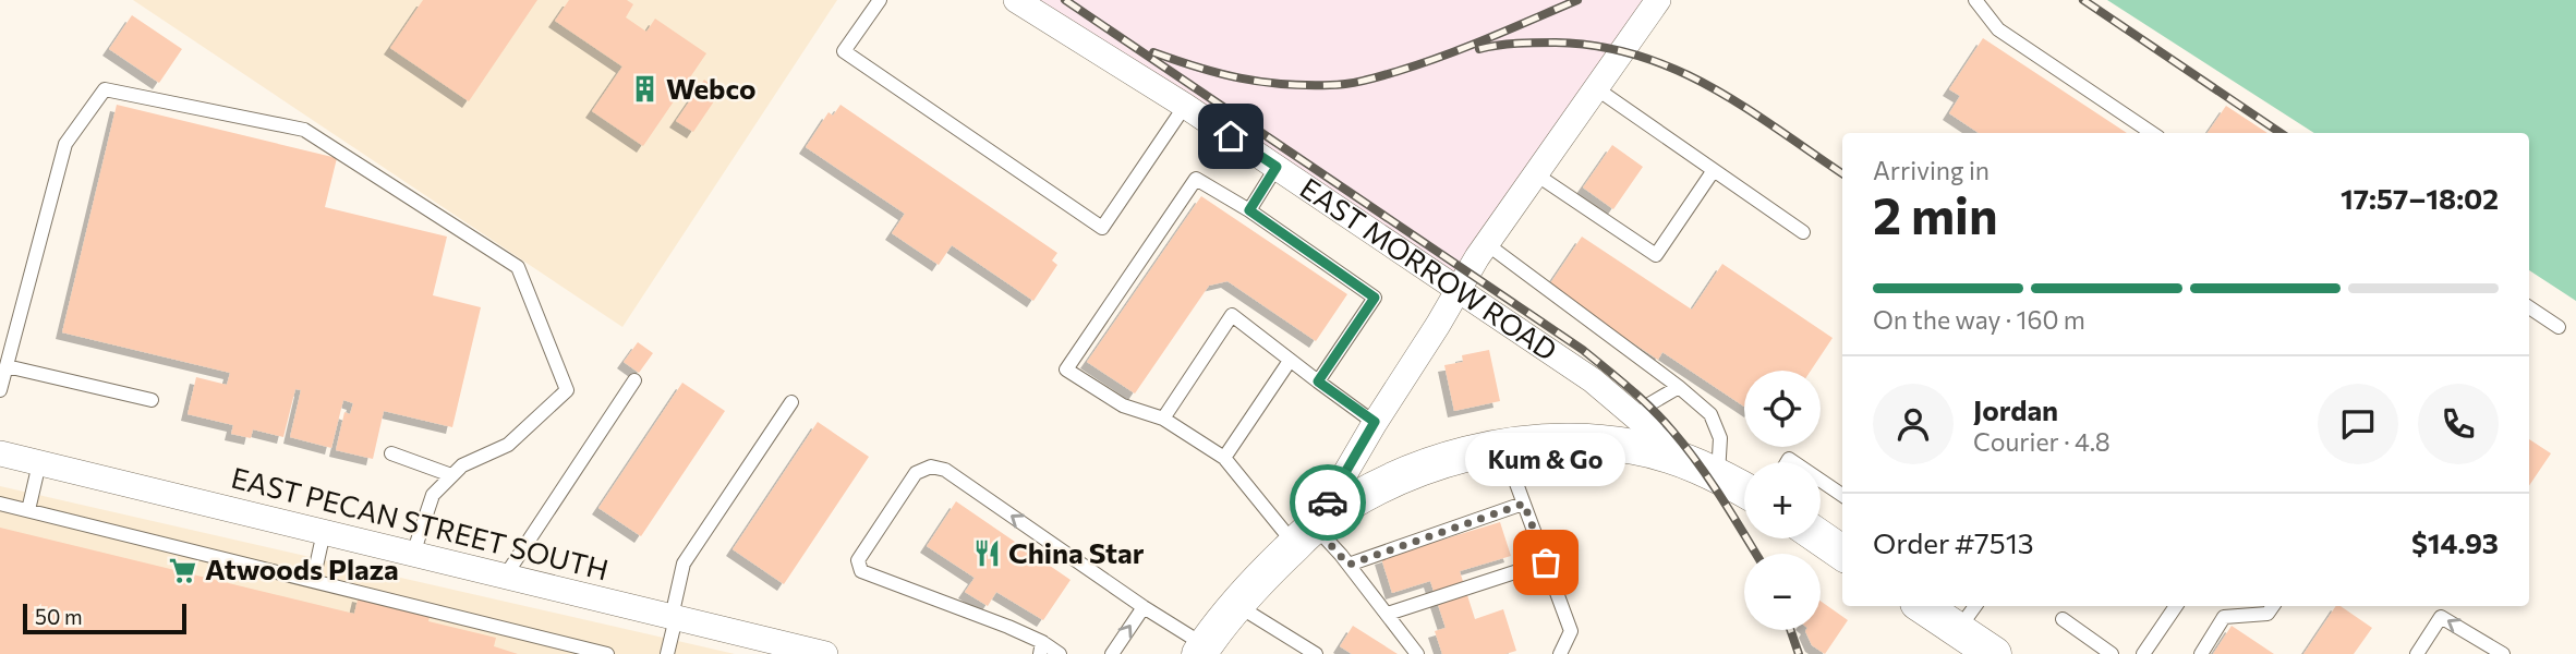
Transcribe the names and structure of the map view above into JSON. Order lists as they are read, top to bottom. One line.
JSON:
{"streets":{"main road":["EAST MORROW ROAD"],"street":["EAST PECAN STREET SOUTH"]},"places":{"building":["Webco"],"restaurant":["China Star"],"other":["Kum & Go"],"supermarket":["Atwoods Plaza"]},"scale_bar":"50 m","page":{"heading":["2 min","Arriving in","17:57–18:02"],"panel":["Jordan","Courier · 4.8","Order #7513","$14.93"],"bar":"On the way · 160 m","map_buttons":["+","−"],"bubble":"Kum & Go","scale":"50 m"}}
